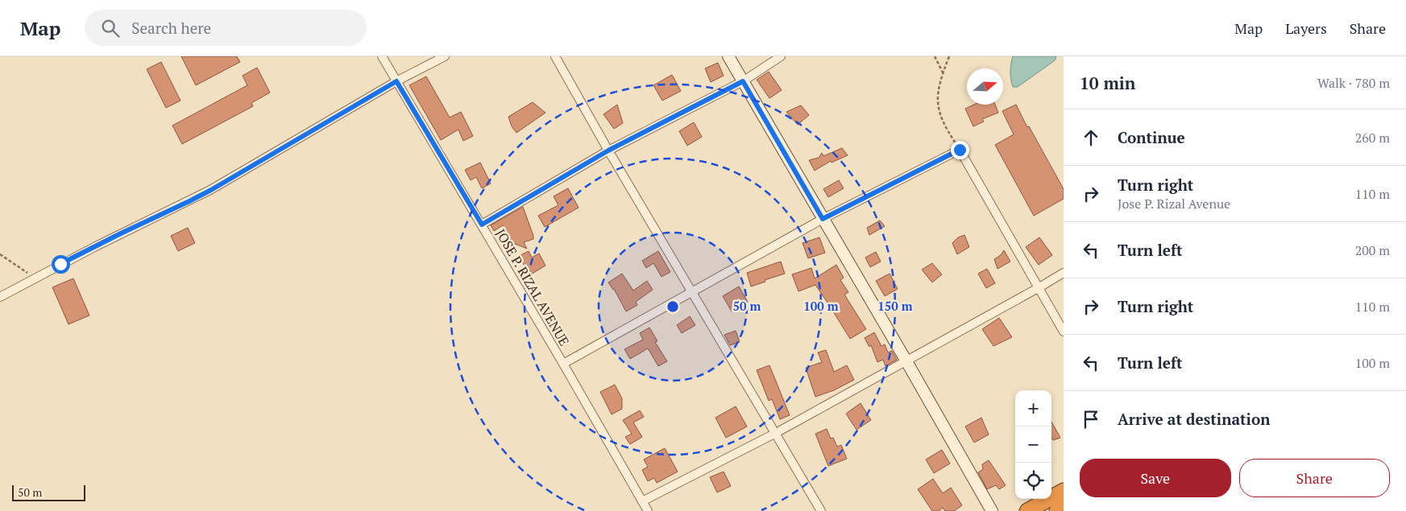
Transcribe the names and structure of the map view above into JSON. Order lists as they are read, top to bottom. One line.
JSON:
{"streets":{"street":["JOSE P. RIZAL AVENUE"]},"scale_bar":"50 m","north":"right","page":{"header":"Map","search":"Search here","nav":["Map","Layers","Share"],"heading":["10 min","Walk · 780 m"],"list":[["Continue","260 m"],["Turn right","Jose P. Rizal Avenue","110 m"],["Turn left","200 m"],["Turn right","110 m"],["Turn left","100 m"],"Arrive at destination"],"map_buttons":["+","−"],"buttons":["Save","Share"],"scale":"50 m"},"rings":["50 m","100 m","150 m"]}
